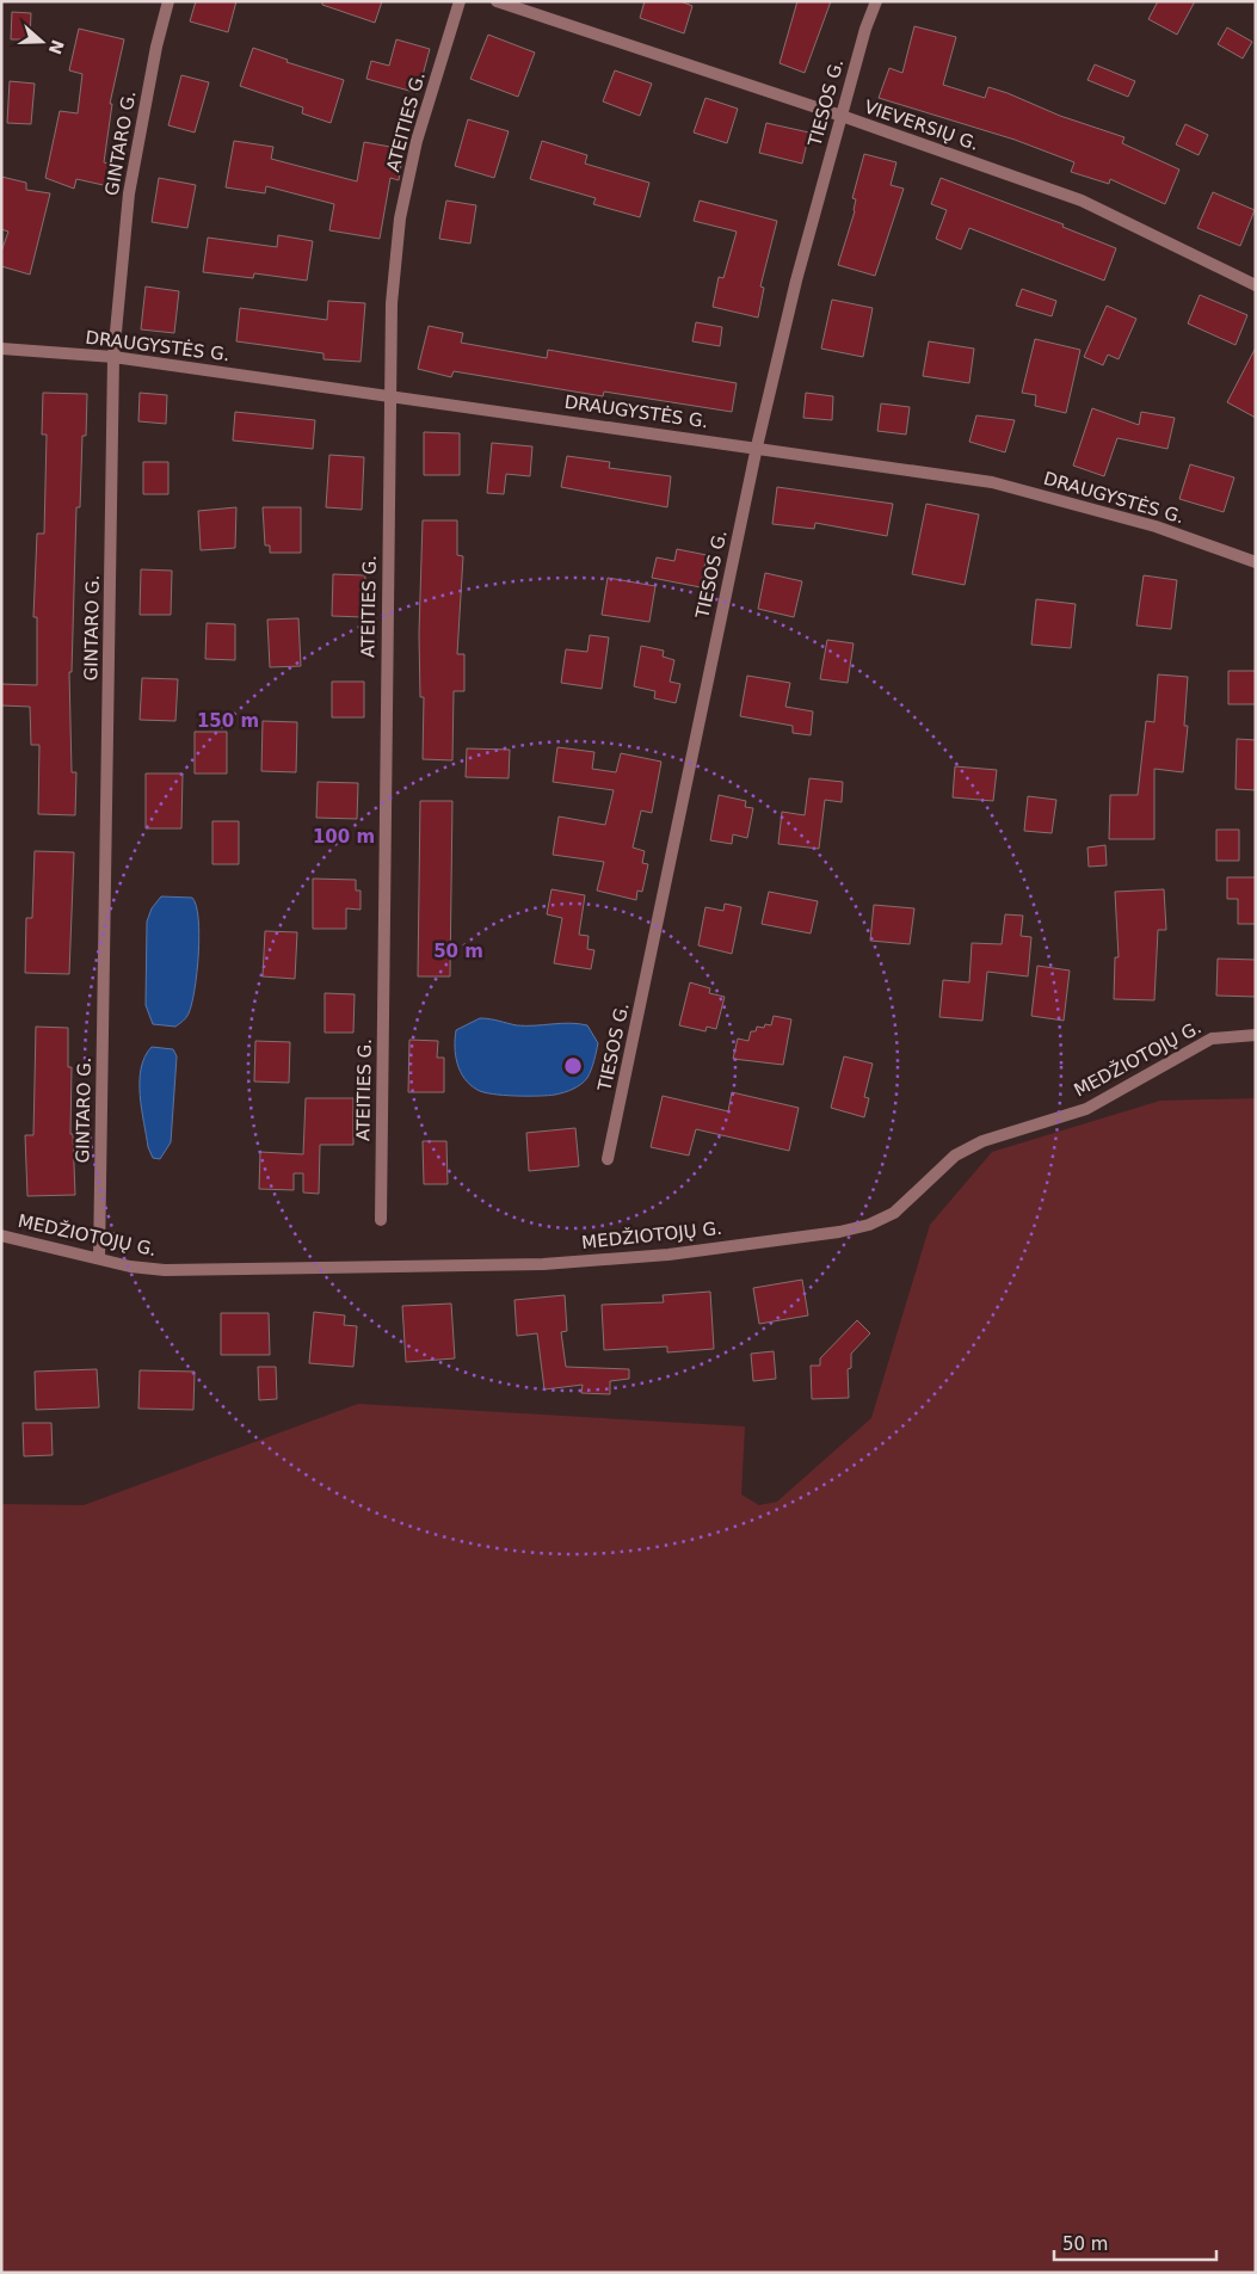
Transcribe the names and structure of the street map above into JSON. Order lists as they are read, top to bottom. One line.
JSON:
{"streets":{"street":["TIESOS G.","ATEITIES G.","VIEVERSIŲ G.","GINTARO G.","DRAUGYSTĖS G.","MEDŽIOTOJŲ G."]},"crossings":[["TIESOS G.","VIEVERSIŲ G."],["TIESOS G.","DRAUGYSTĖS G."],["ATEITIES G.","DRAUGYSTĖS G."],["GINTARO G.","DRAUGYSTĖS G."],["GINTARO G.","MEDŽIOTOJŲ G."]],"scale_bar":"50 m","north":"right","rings":["150 m","100 m","50 m"]}
